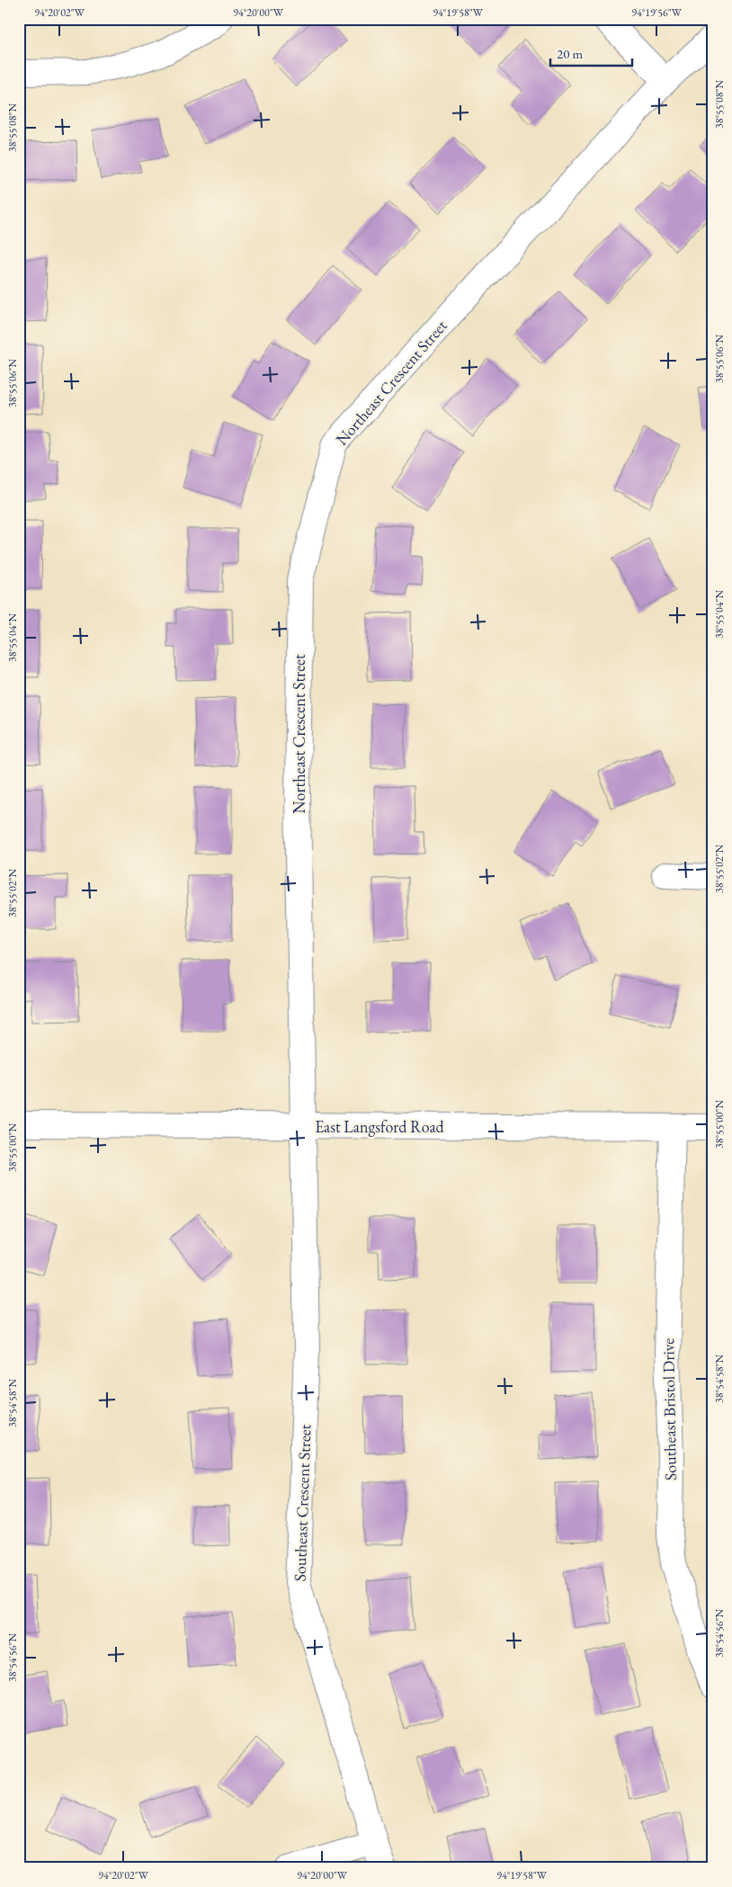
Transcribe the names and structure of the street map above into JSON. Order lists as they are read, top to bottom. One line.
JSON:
{"streets":{"street":["Northeast Crescent Street","East Langsford Road","Southeast Bristol Drive","Southeast Crescent Street"]},"crossings":[["Northeast Crescent Street","East Langsford Road"],["Northeast Crescent Street","Southeast Crescent Street"],["East Langsford Road","Southeast Bristol Drive"],["East Langsford Road","Southeast Crescent Street"]],"scale_bar":"20 m","coordinates":["94°20'02\"W","94°20'00\"W","94°19'58\"W","94°19'56\"W","38°55'08\"N","38°55'06\"N","38°55'04\"N","38°55'02\"N","38°55'00\"N","38°54'58\"N","38°54'56\"N"]}
